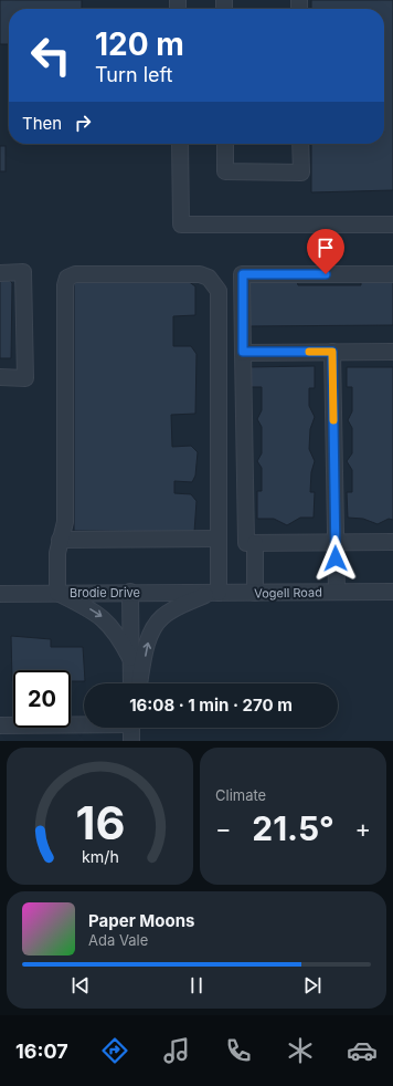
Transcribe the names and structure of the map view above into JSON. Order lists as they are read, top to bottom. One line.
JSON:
{"streets":{"street":["Brodie Drive","Vogell Road"]},"crossings":[["Brodie Drive","Vogell Road"]],"page":{"turn":["120 m","Turn left"],"then":"Then","limit":"20","trip":"16:08 · 1 min · 270 m","tile":"Climate","heat":["−","21.5°","+"],"song":["Paper Moons","Ada Vale"],"tabs":"16:07","gauge":["16","km/h"]}}
